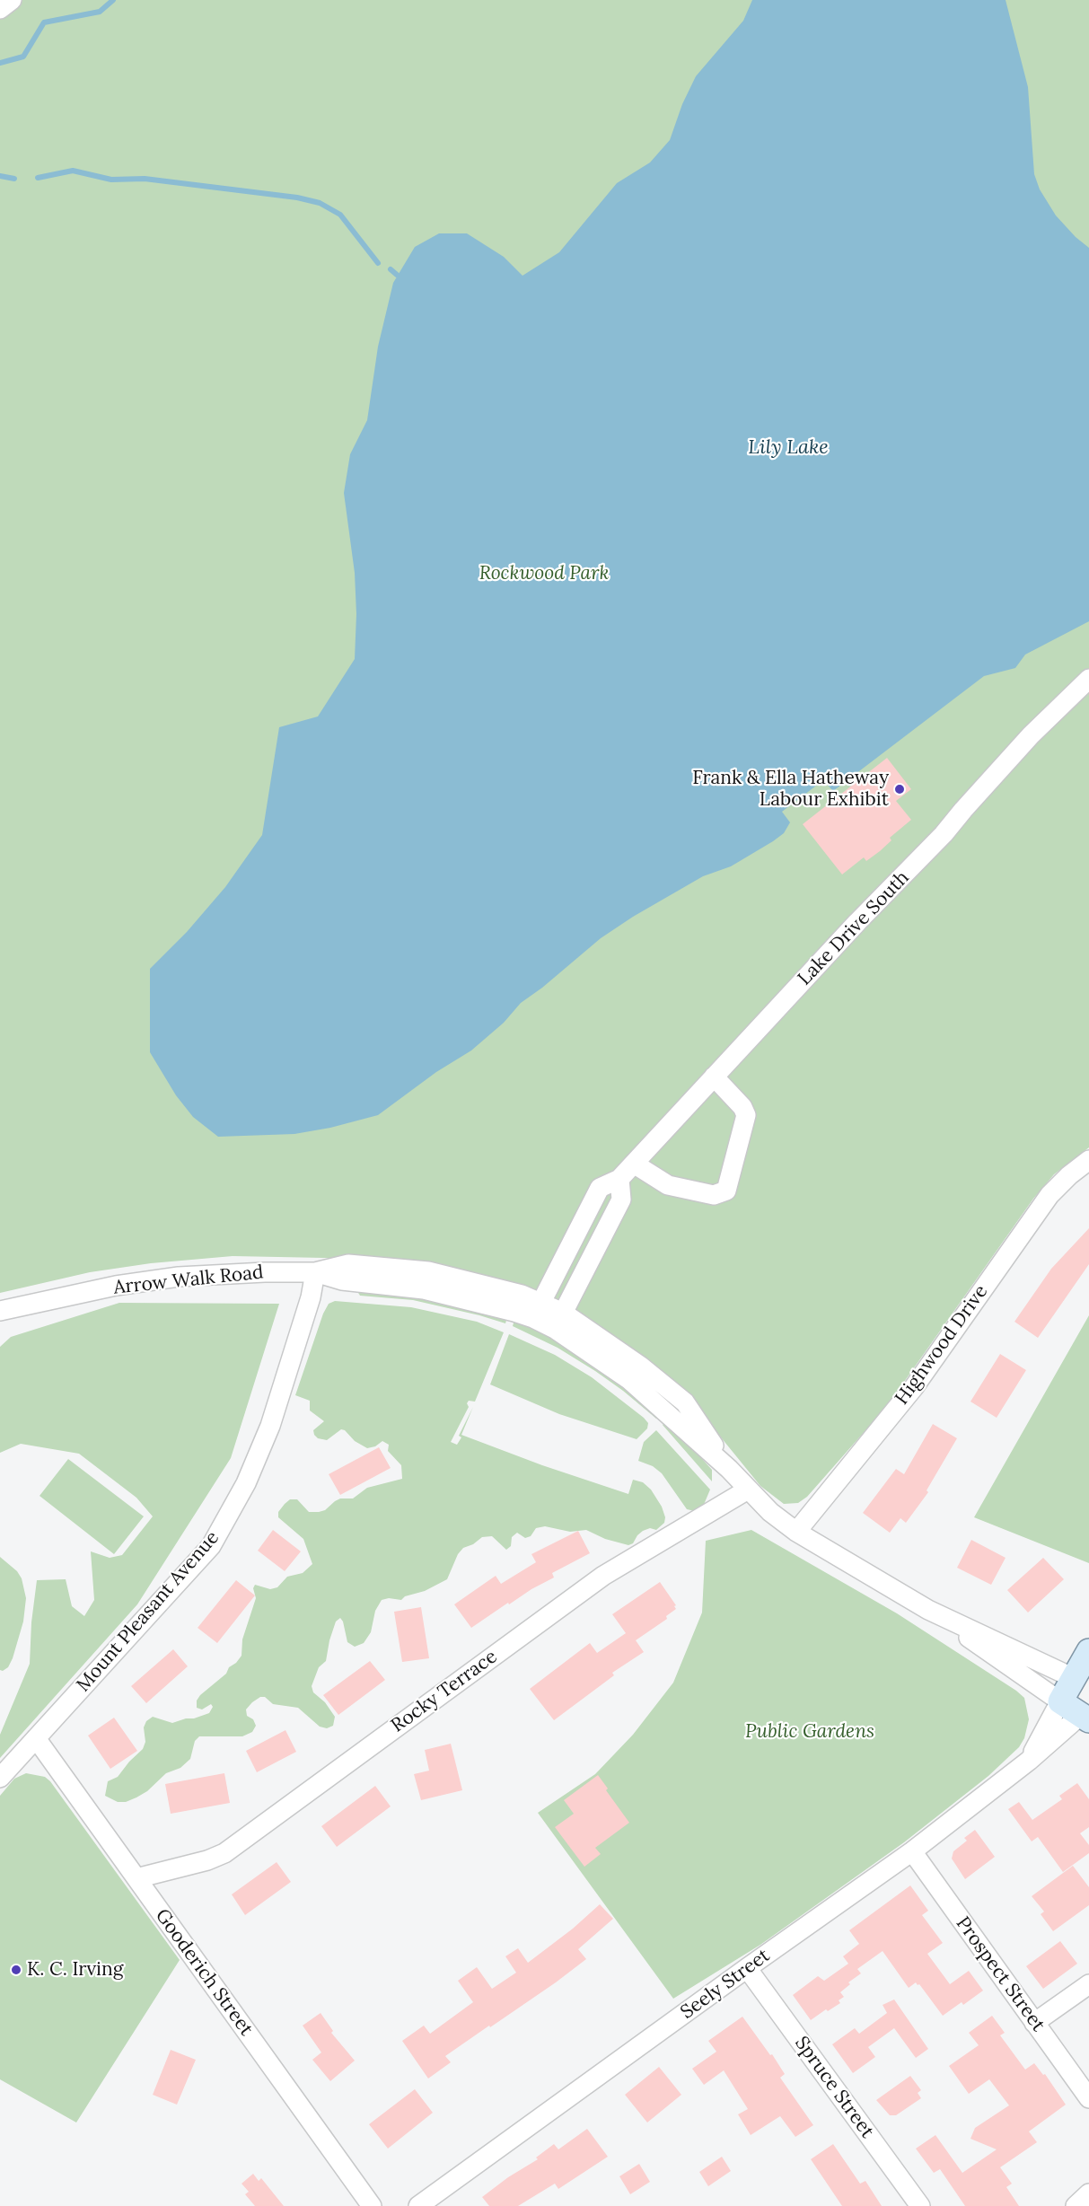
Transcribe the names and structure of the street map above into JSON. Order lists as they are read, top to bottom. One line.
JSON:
{"streets":{"main road":["Seely Street"],"street":["Lake Drive South","Arrow Walk Road","Highwood Drive","Mount Pleasant Avenue","Rocky Terrace","Gooderich Street","Prospect Street","Spruce Street"]},"crossings":[["Arrow Walk Road","Mount Pleasant Avenue"],["Mount Pleasant Avenue","Gooderich Street"],["Rocky Terrace","Gooderich Street"],["Prospect Street","Seely Street"],["Seely Street","Spruce Street"]],"water":["Lily Lake"],"parks":["Rockwood Park","Public Gardens"],"places":["Frank & Ella Hatheway Labour Exhibit","K. C. Irving"]}
